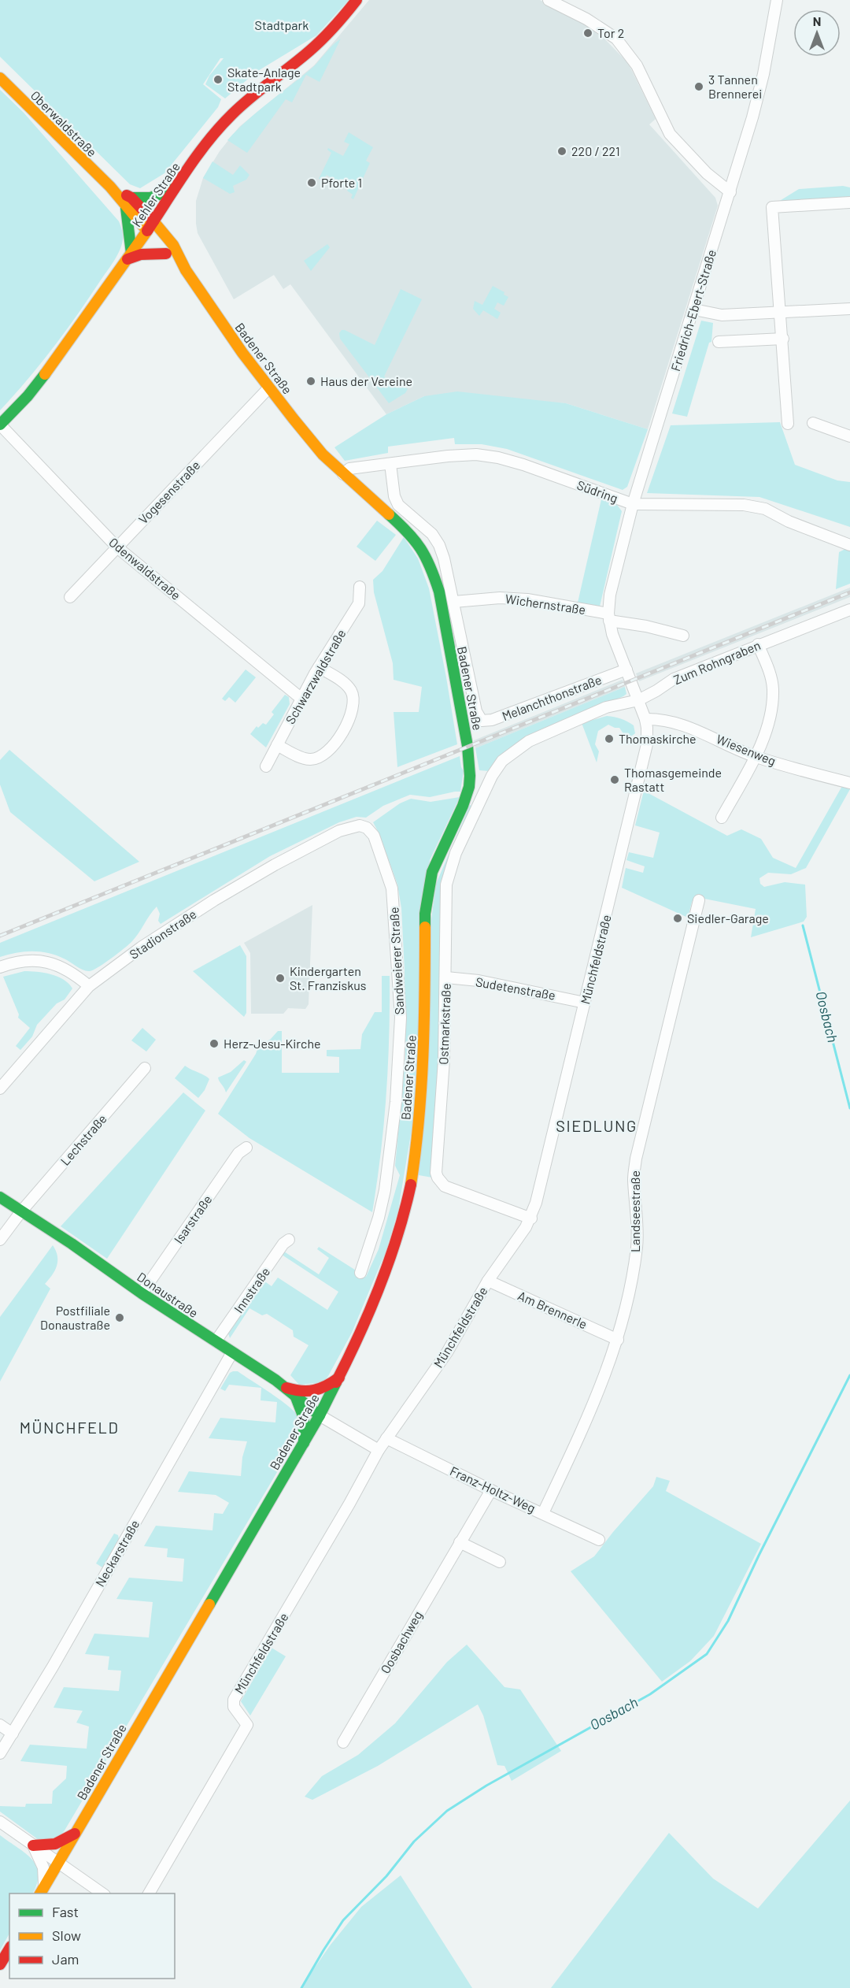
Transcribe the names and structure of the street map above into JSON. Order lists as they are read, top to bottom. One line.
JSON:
{"streets":{"main road":["Oberwaldstraße","Kehler Straße","Badener Straße","Donaustraße"],"street":["Friedrich-Ebert-Straße","Südring","Vogesenstraße","Odenwaldstraße","Wichernstraße","Zum Rohngraben","Schwarzwaldstraße","Melanchthonstraße","Wiesenweg","Stadionstraße","Münchfeldstraße","Sandweierer Straße","Sudetenstraße","Ostmarkstraße","Lechstraße","Landseestraße","Isarstraße","Innstraße","Am Brennerle","Franz-Holtz-Weg","Neckarstraße","Oosbachweg"]},"crossings":[["Oberwaldstraße","Kehler Straße"],["Oberwaldstraße","Badener Straße"],["Kehler Straße","Badener Straße"],["Kehler Straße","Odenwaldstraße"],["Friedrich-Ebert-Straße","Südring"],["Friedrich-Ebert-Straße","Wichernstraße"],["Friedrich-Ebert-Straße","Zum Rohngraben"],["Friedrich-Ebert-Straße","Melanchthonstraße"],["Friedrich-Ebert-Straße","Münchfeldstraße"],["Badener Straße","Südring"],["Badener Straße","Vogesenstraße"],["Badener Straße","Donaustraße"],["Vogesenstraße","Odenwaldstraße"],["Odenwaldstraße","Schwarzwaldstraße"],["Wichernstraße","Melanchthonstraße"],["Zum Rohngraben","Münchfeldstraße"],["Zum Rohngraben","Ostmarkstraße"],["Wiesenweg","Münchfeldstraße"],["Stadionstraße","Sandweierer Straße"],["Münchfeldstraße","Sudetenstraße"],["Münchfeldstraße","Ostmarkstraße"],["Münchfeldstraße","Am Brennerle"],["Münchfeldstraße","Franz-Holtz-Weg"],["Sudetenstraße","Ostmarkstraße"],["Lechstraße","Donaustraße"],["Landseestraße","Am Brennerle"],["Landseestraße","Franz-Holtz-Weg"],["Isarstraße","Donaustraße"],["Innstraße","Donaustraße"],["Donaustraße","Neckarstraße"],["Franz-Holtz-Weg","Oosbachweg"]],"districts":["SIEDLUNG","MÜNCHFELD"],"water":["Oosbach"],"parks":["Stadtpark"],"places":["Tor 2","Skate-Anlage Stadtpark","3 Tannen Brennerei","220 / 221","Pforte 1","Haus der Vereine","Thomaskirche","Thomasgemeinde Rastatt","Siedler-Garage","Kindergarten St. Franziskus","Herz-Jesu-Kirche","Postfiliale Donaustraße"],"legend":["Fast","Slow","Jam"],"north":"top"}
